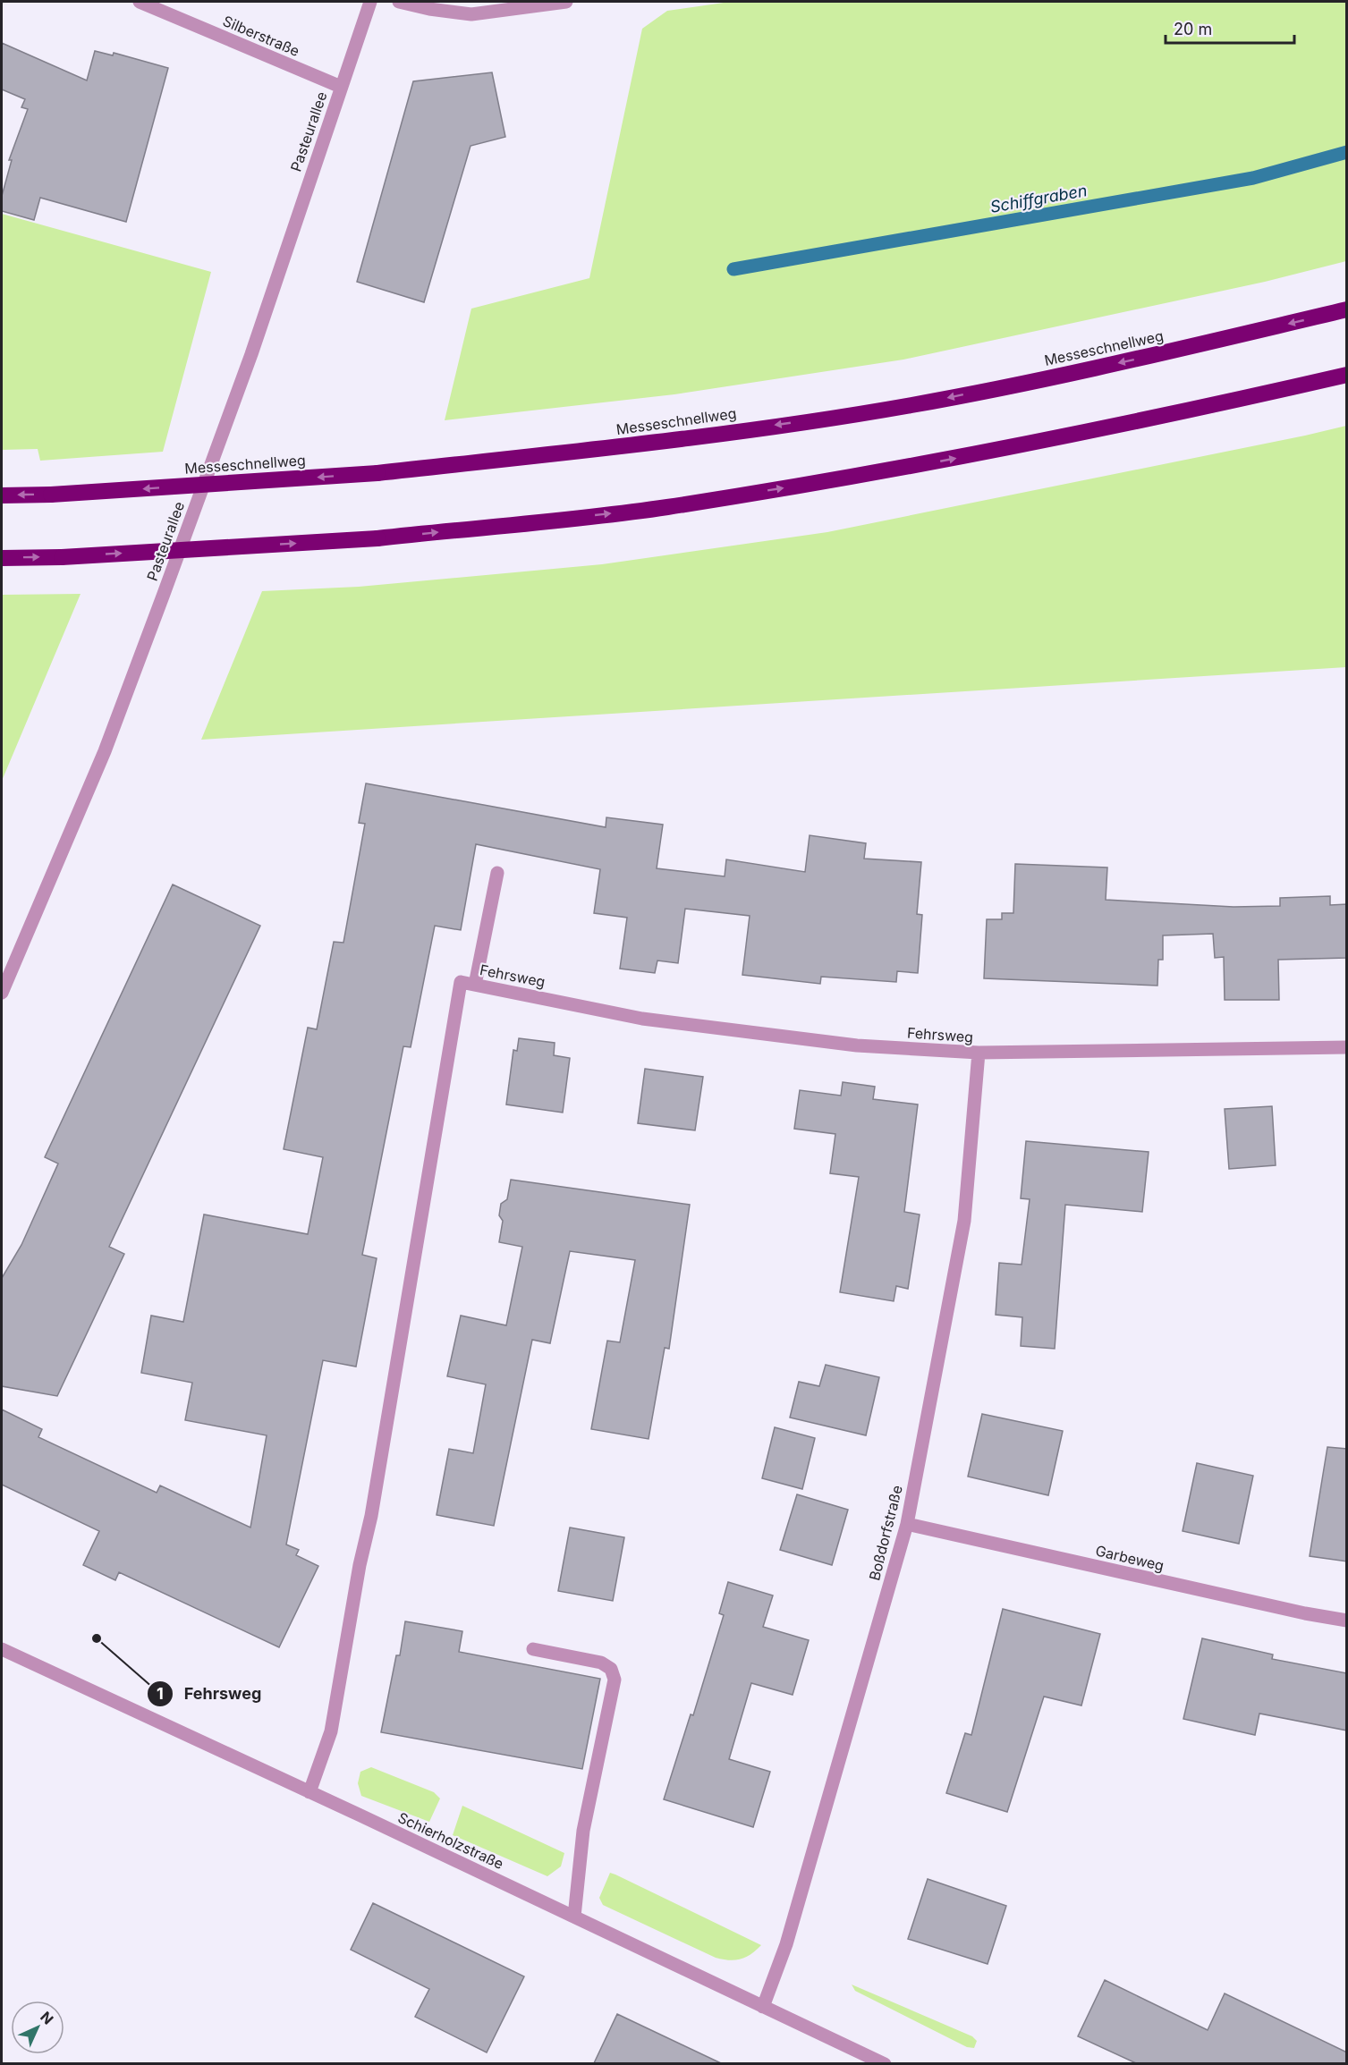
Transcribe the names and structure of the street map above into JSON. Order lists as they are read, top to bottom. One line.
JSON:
{"streets":{"highway":["Messeschnellweg"],"street":["Silberstraße","Pasteurallee","Fehrsweg","Boßdorfstraße","Garbeweg","Schierholzstraße"]},"crossings":[["Silberstraße","Pasteurallee"],["Fehrsweg","Boßdorfstraße"],["Fehrsweg","Schierholzstraße"],["Boßdorfstraße","Garbeweg"],["Boßdorfstraße","Schierholzstraße"]],"water":["Schiffgraben"],"places":["Fehrsweg"],"scale_bar":"20 m","north":"top right"}
